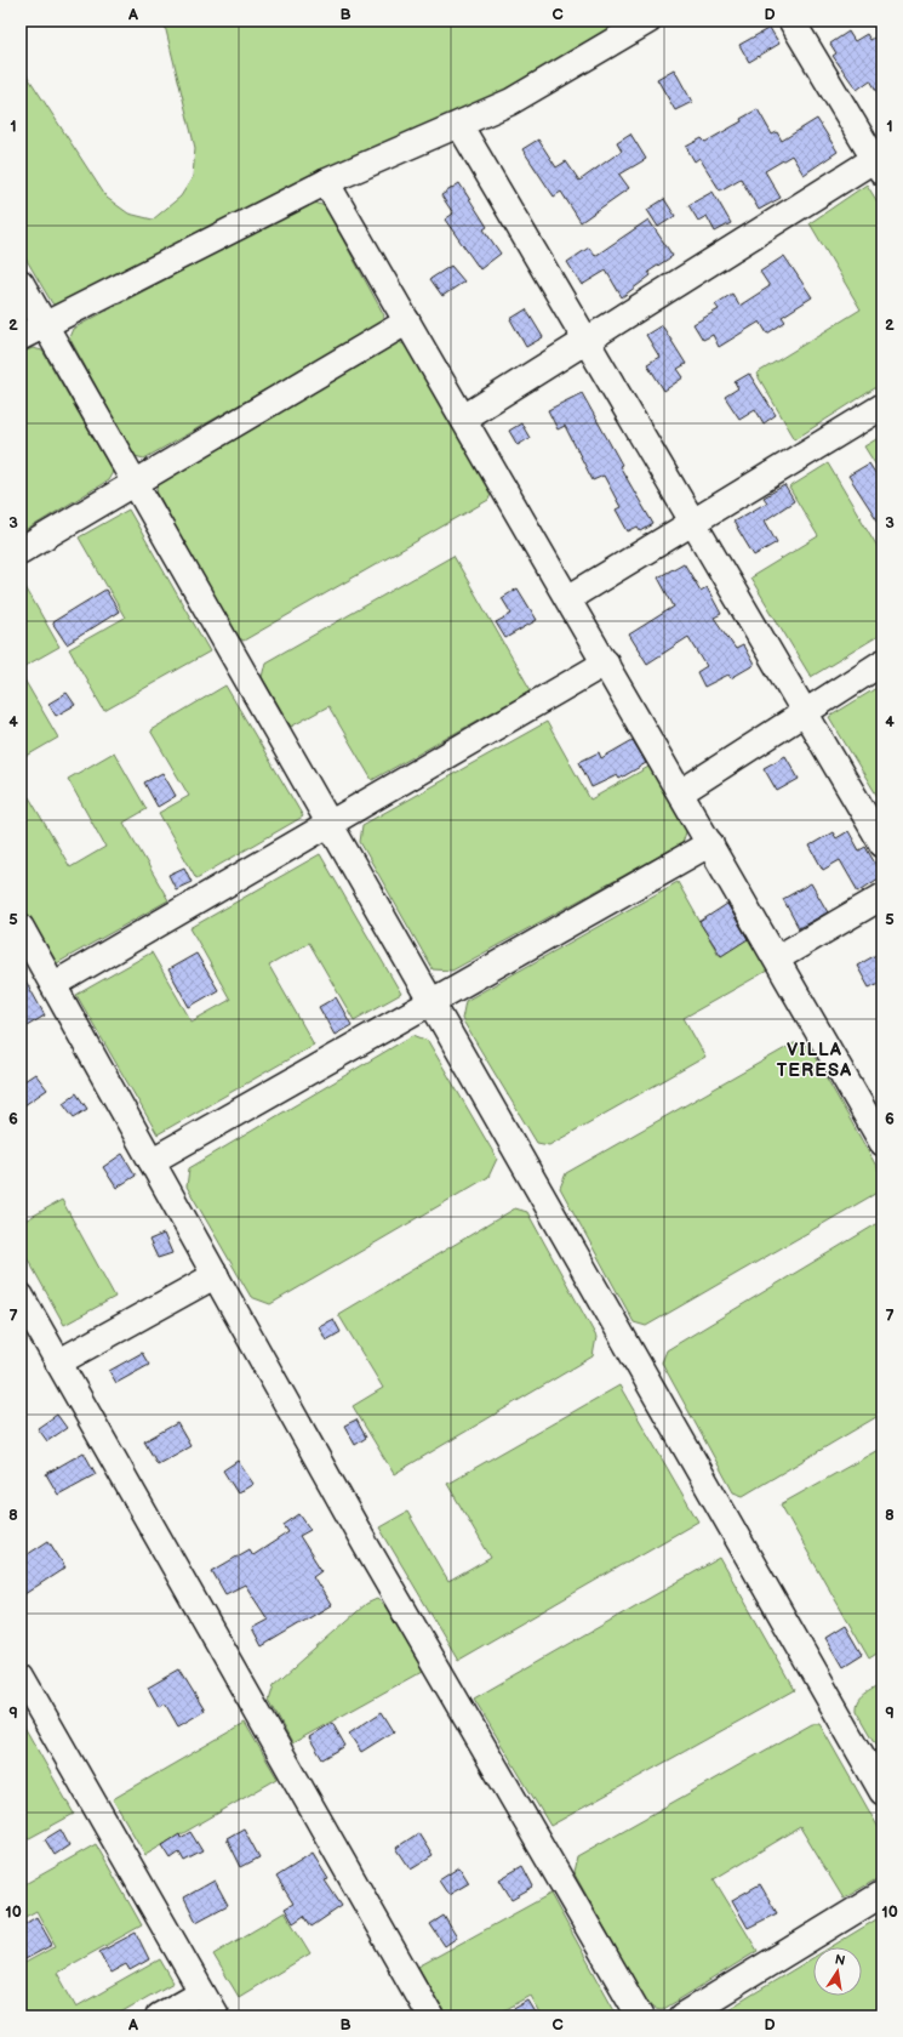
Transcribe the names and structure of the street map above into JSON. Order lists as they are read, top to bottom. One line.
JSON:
{"districts":["VILLA TERESA"],"north":"top","grid":{"columns":["A","B","C","D"],"rows":["1","2","3","4","5","6","7","8","9","10"]}}
